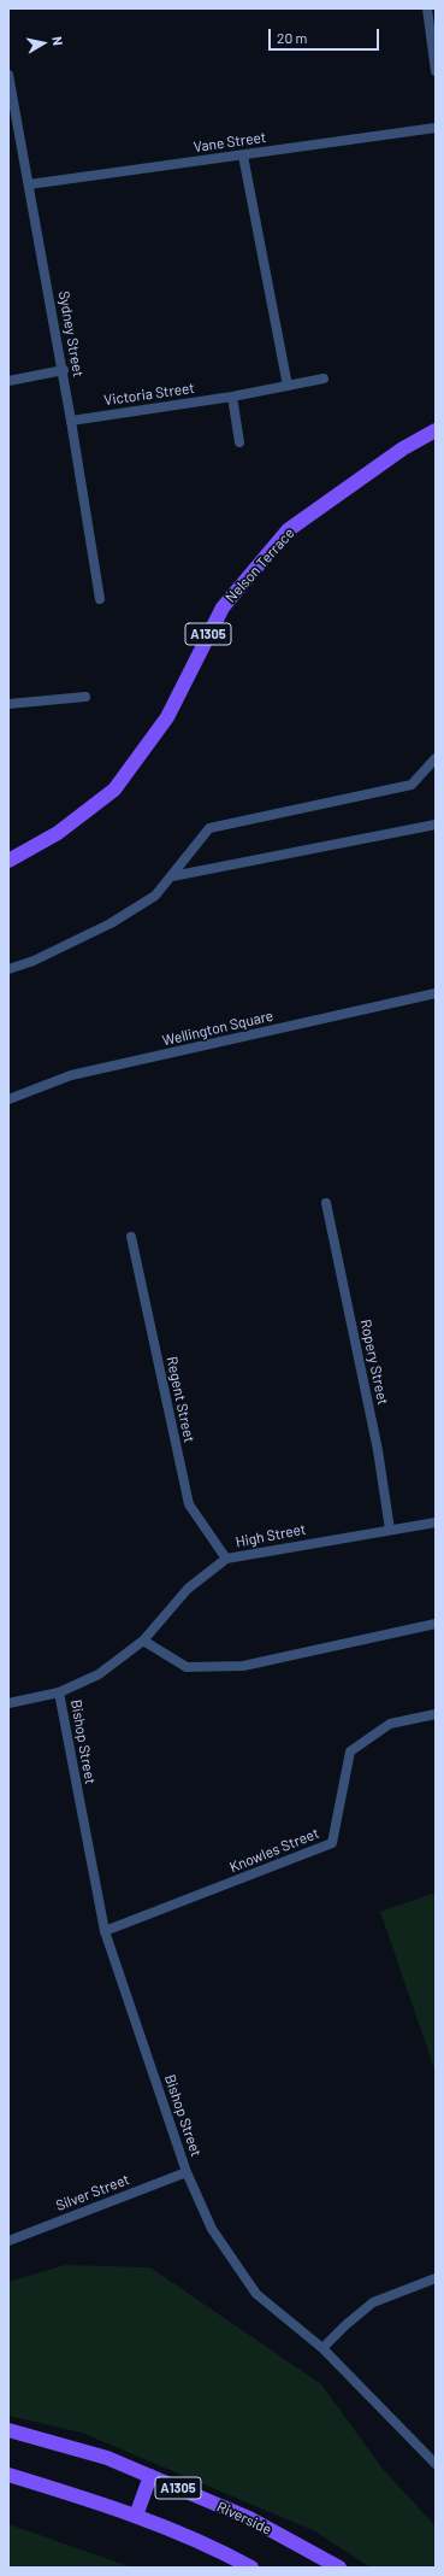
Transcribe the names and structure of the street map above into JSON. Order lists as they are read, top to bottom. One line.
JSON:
{"streets":{"main road":["Nelson Terrace","A1305","Riverside"],"street":["Vane Street","Sydney Street","Victoria Street","Wellington Square","Ropery Street","Regent Street","High Street","Bishop Street","Knowles Street","Silver Street"]},"crossings":[["Vane Street","Sydney Street"],["Sydney Street","Victoria Street"],["Ropery Street","High Street"],["Regent Street","High Street"],["High Street","Bishop Street"],["Bishop Street","Knowles Street"],["Bishop Street","Silver Street"]],"scale_bar":"20 m","north":"right"}
